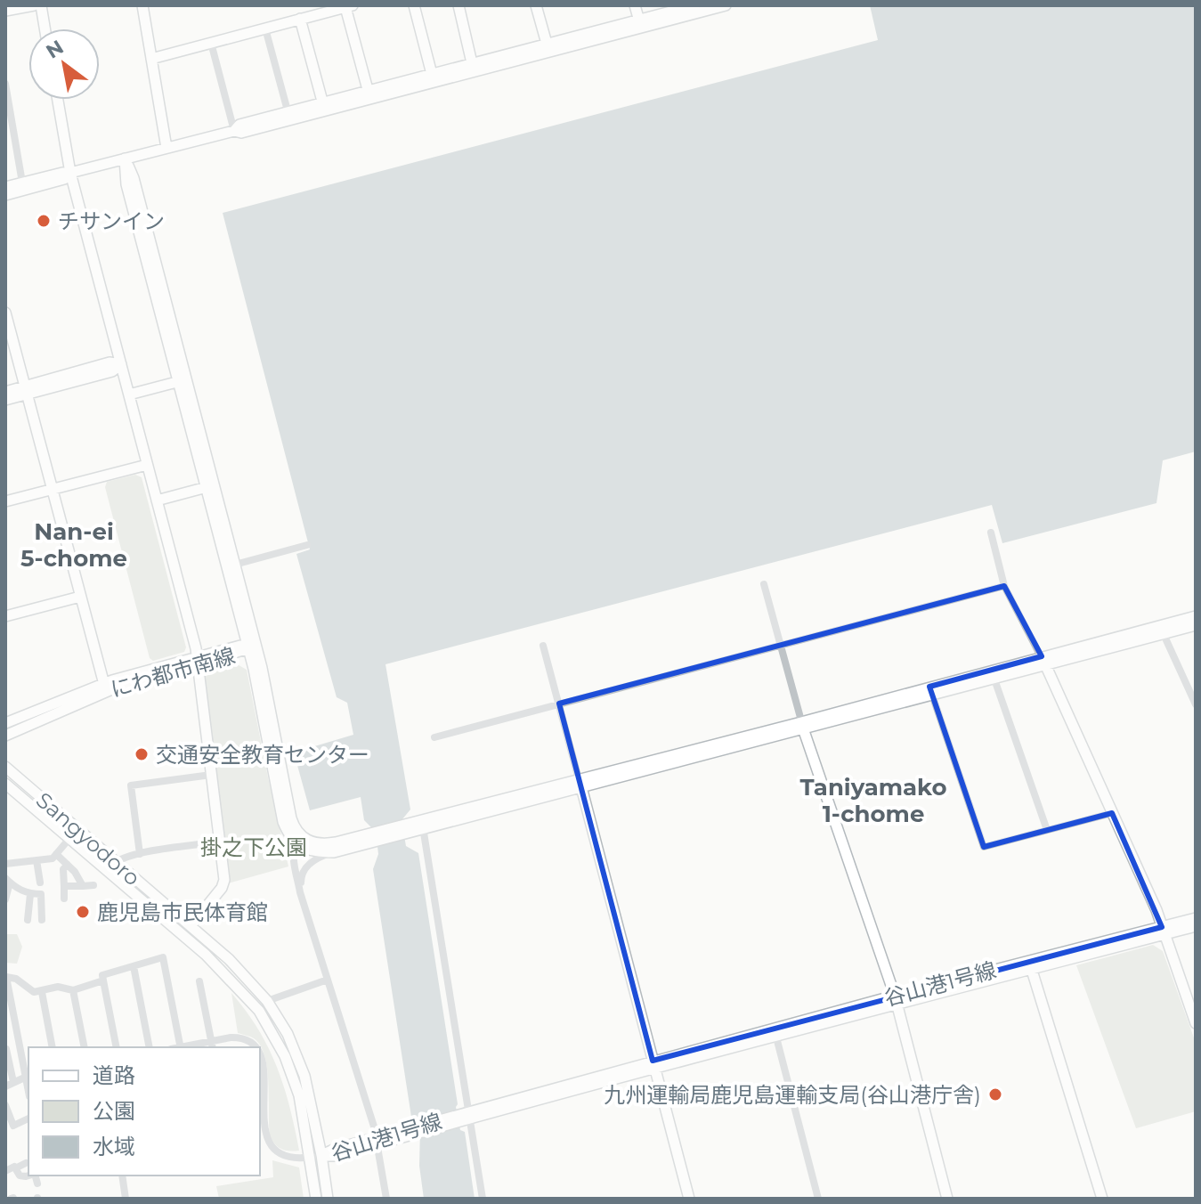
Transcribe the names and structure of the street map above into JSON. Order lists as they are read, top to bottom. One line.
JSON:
{"streets":{"street":["にわ都市南線","Sangyodoro","谷山港1号線"]},"crossings":[["Sangyodoro","谷山港1号線"]],"districts":["Nan-ei 5-chome","Taniyamako 1-chome"],"parks":["掛之下公園"],"places":["チサンイン","交通安全教育センター","鹿児島市民体育館","九州運輸局鹿児島運輸支局(谷山港庁舎)"],"legend":["道路","公園","水域"],"north":"top left"}
